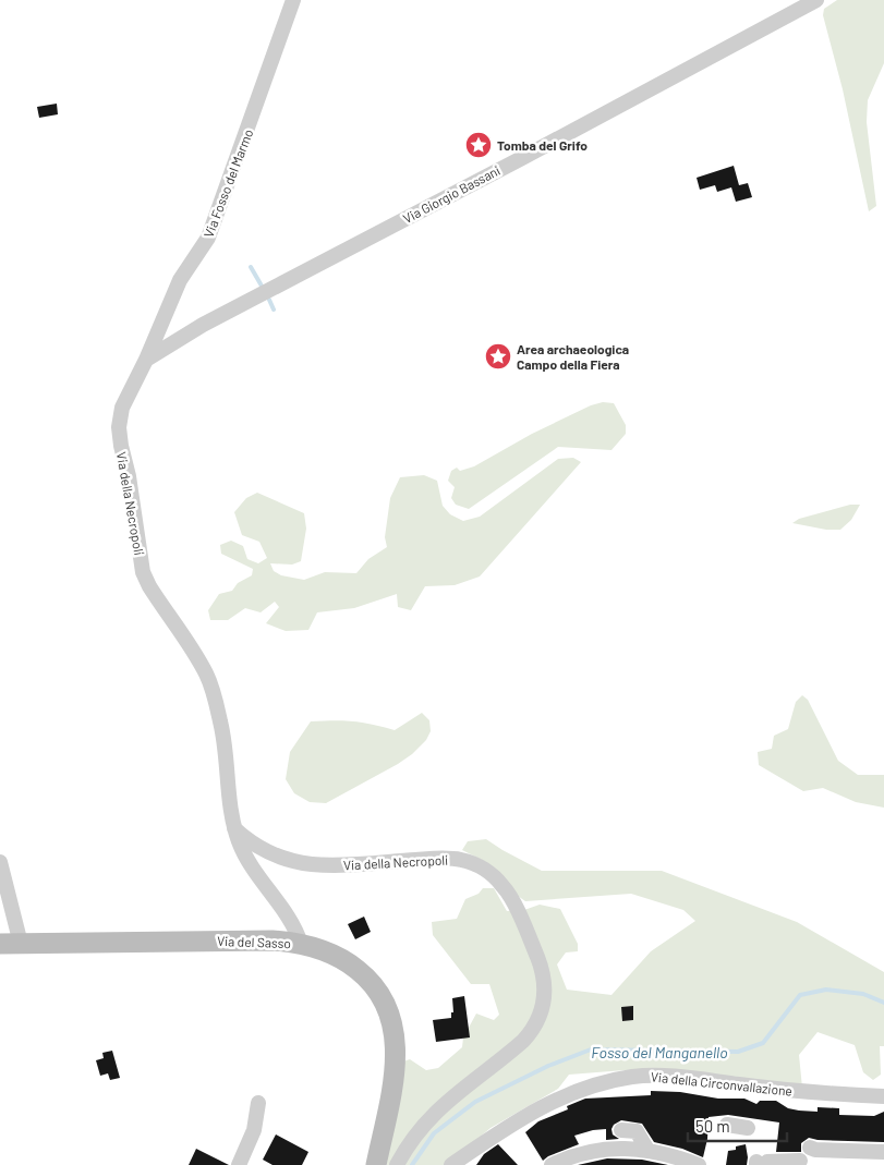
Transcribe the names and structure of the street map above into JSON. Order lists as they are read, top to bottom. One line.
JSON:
{"streets":{"street":["Via Fosso del Marmo","Via Giorgio Bassani","Via della Necropoli","Via del Sasso","Via della Circonvallazione"]},"crossings":[["Via Fosso del Marmo","Via Giorgio Bassani"],["Via Fosso del Marmo","Via della Necropoli"],["Via Giorgio Bassani","Via della Necropoli"],["Via della Necropoli","Via del Sasso"]],"water":["Fosso del Manganello"],"places":{"place":["Tomba del Grifo","Area archaeologica Campo della Fiera"]},"scale_bar":"50 m"}
